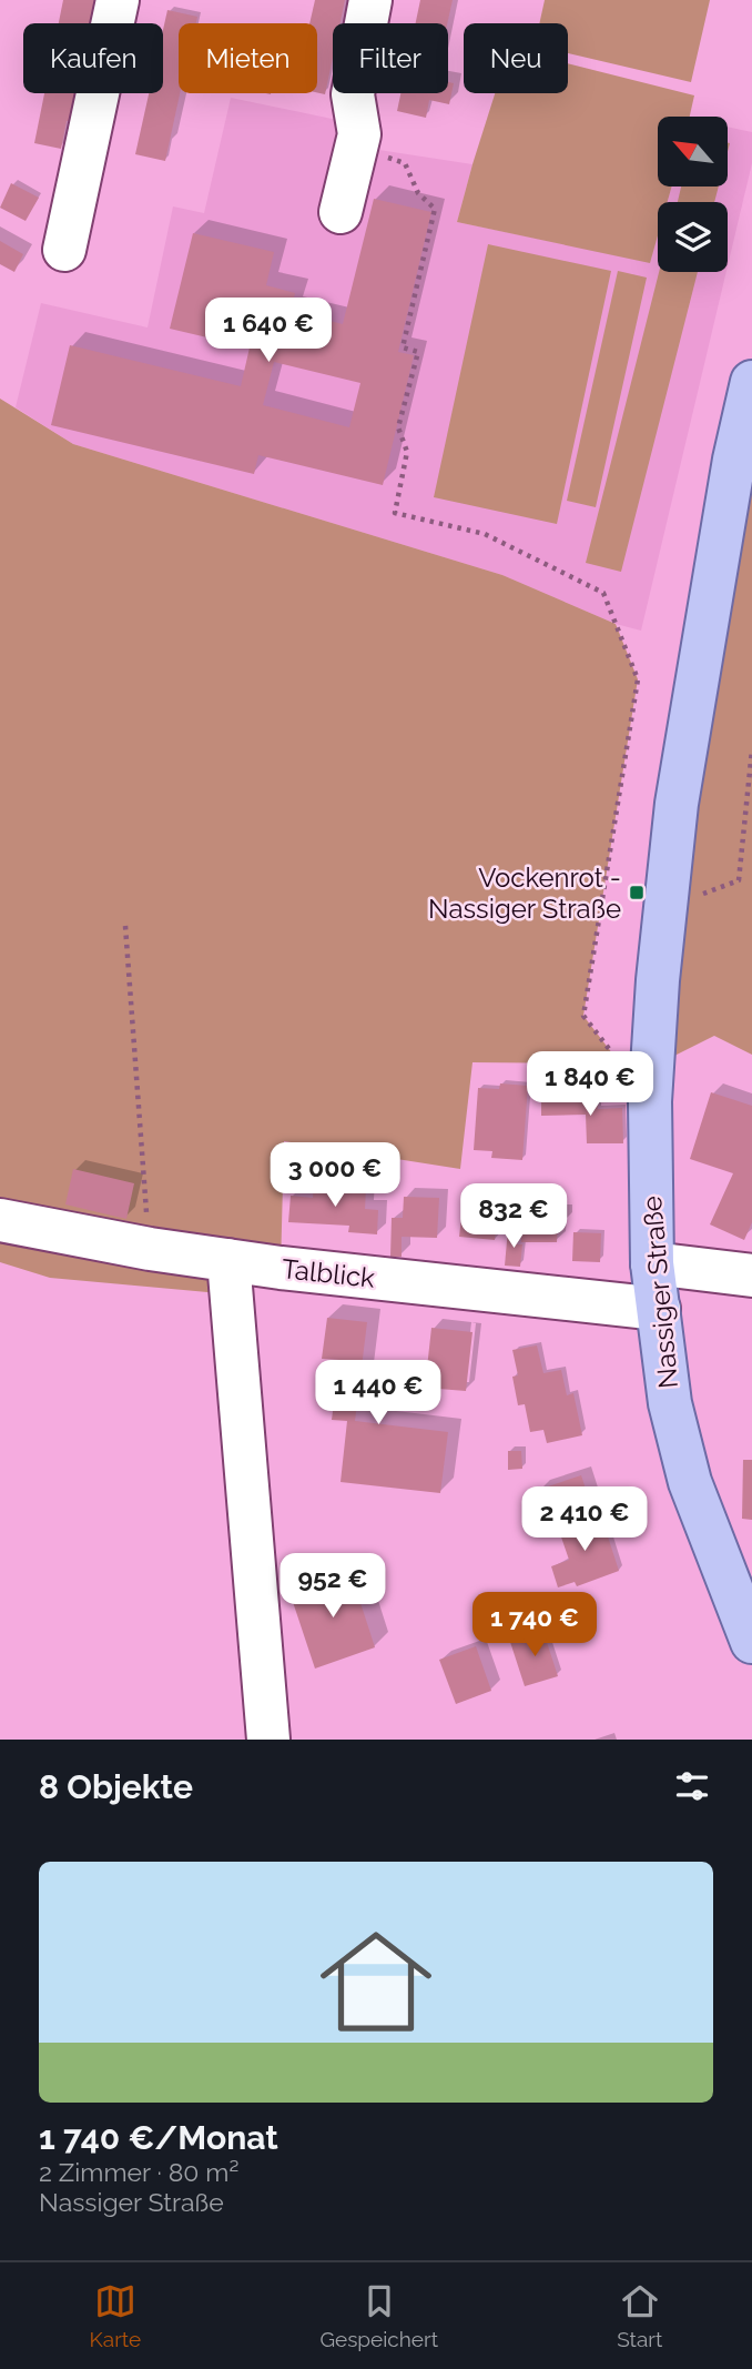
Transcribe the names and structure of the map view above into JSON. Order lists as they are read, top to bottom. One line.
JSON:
{"streets":{"main road":["Nassiger Straße"],"street":["Talblick"]},"crossings":[["Talblick","Nassiger Straße"]],"places":{"transit":["Vockenrot - Nassiger Straße"]},"north":"top left","page":{"chip":["Kaufen","Mieten","Filter","Neu"],"price":["1 640 €","1 840 €","3 000 €","832 €","1 440 €","2 410 €","952 €","1 740 €"],"heading":"8 Objekte","list":[{"name":"1 740 €/Monat","note":"2 Zimmer · 80 m² · Nassiger Straße"}],"tabs":["Karte","Gespeichert","Start"]}}
